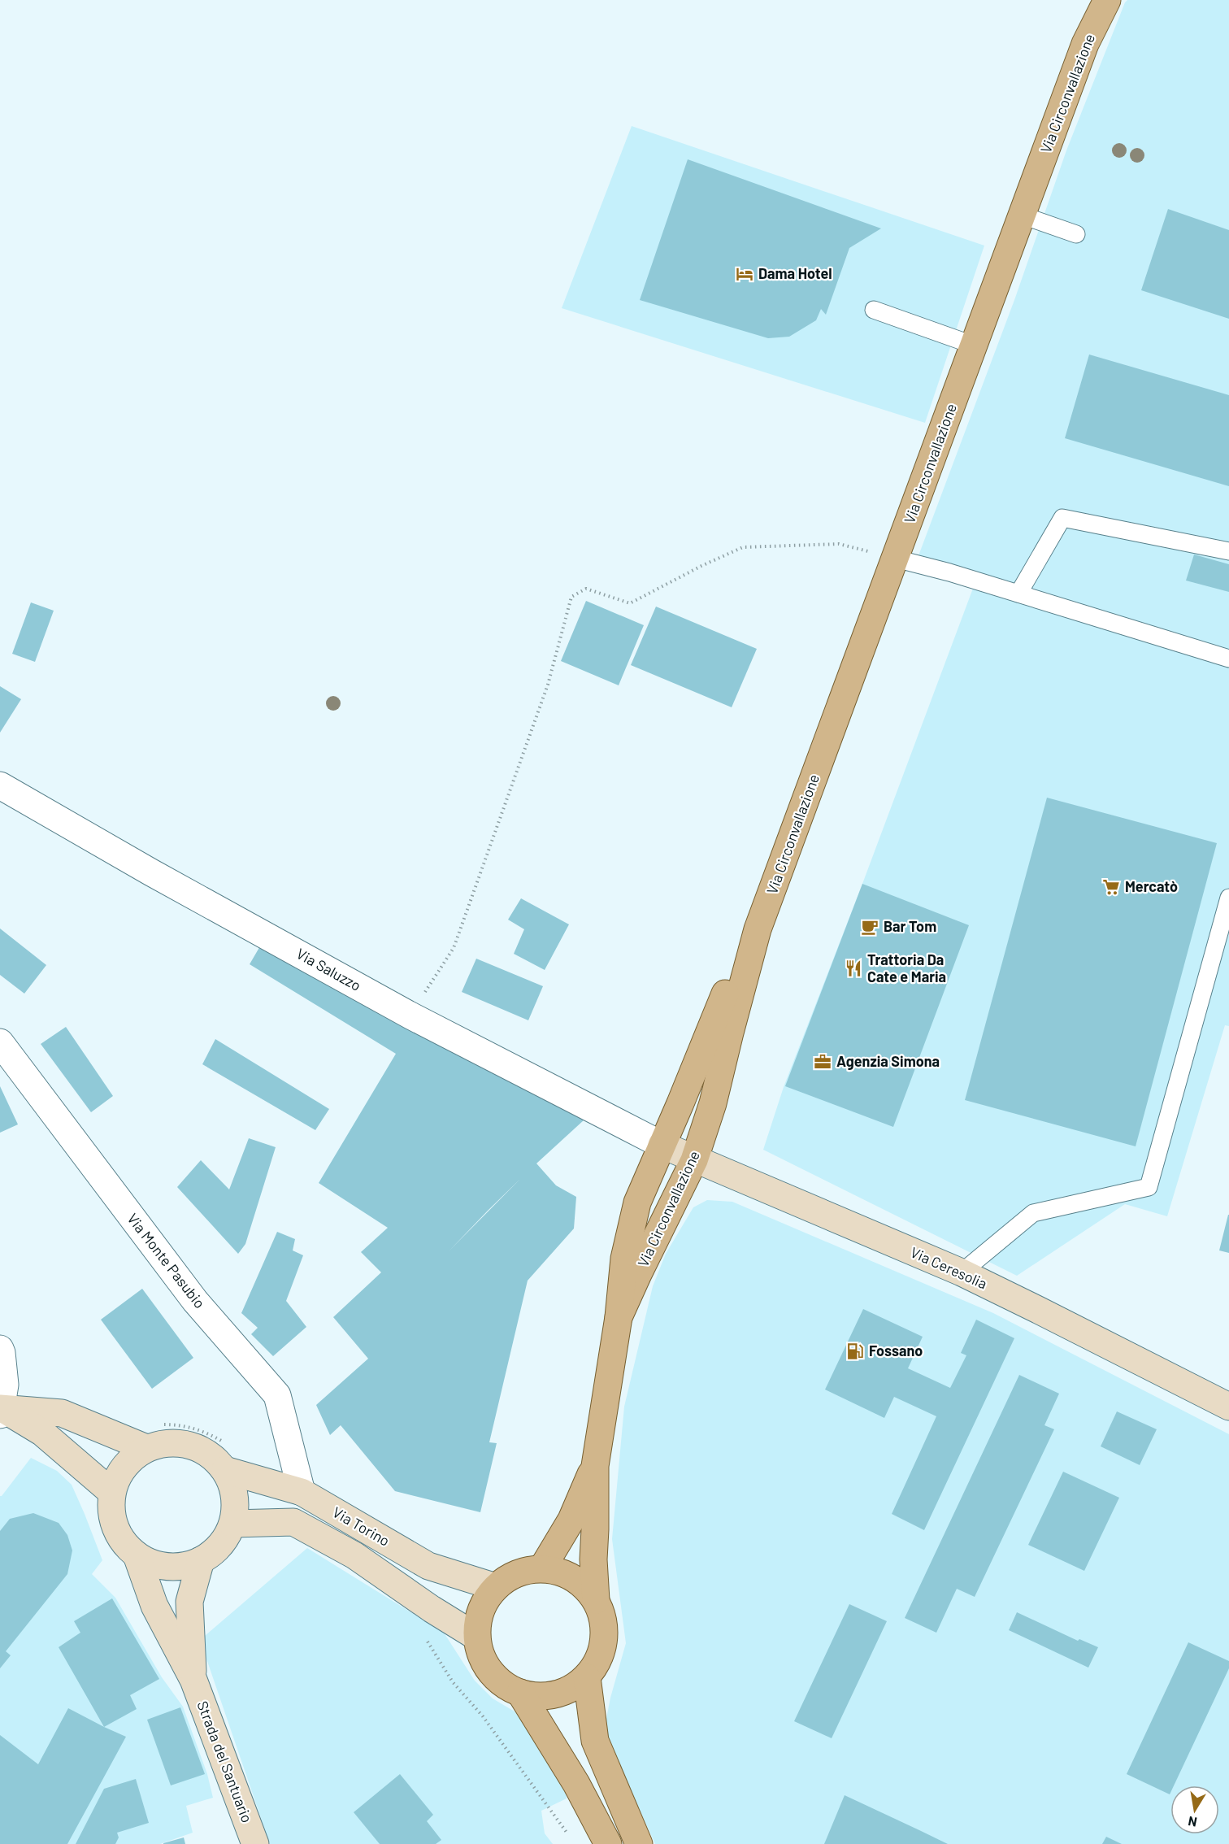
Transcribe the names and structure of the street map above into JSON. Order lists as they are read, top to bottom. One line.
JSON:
{"streets":{"main road":["Via Circonvallazione","Via Ceresolia","Via Torino","Strada del Santuario"],"street":["Via Saluzzo","Via Monte Pasubio"]},"crossings":[["Via Circonvallazione","Via Saluzzo"],["Via Circonvallazione","Via Ceresolia"],["Via Circonvallazione","Via Torino"],["Via Saluzzo","Via Ceresolia"],["Via Monte Pasubio","Via Torino"],["Via Torino","Strada del Santuario"]],"places":{"hotel":["Dama Hotel"],"supermarket":["Mercatò"],"cafe":["Bar Tom"],"restaurant":["Trattoria Da Cate e Maria"],"office":["Agenzia Simona"],"fuel station":["Fossano"]},"north":"bottom"}
